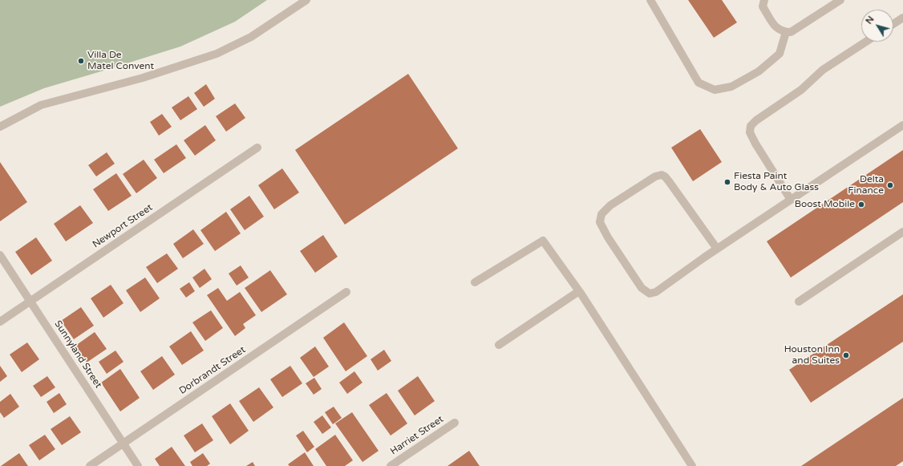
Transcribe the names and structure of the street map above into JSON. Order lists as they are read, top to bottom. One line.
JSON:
{"streets":{"street":["Newport Street","Sunnyland Street","Dorbrandt Street","Harriet Street"]},"crossings":[["Newport Street","Sunnyland Street"],["Sunnyland Street","Dorbrandt Street"]],"places":["Villa De Matel Convent","Fiesta Paint Body & Auto Glass","Delta Finance","Boost Mobile","Houston Inn and Suites"],"north":"top left"}
